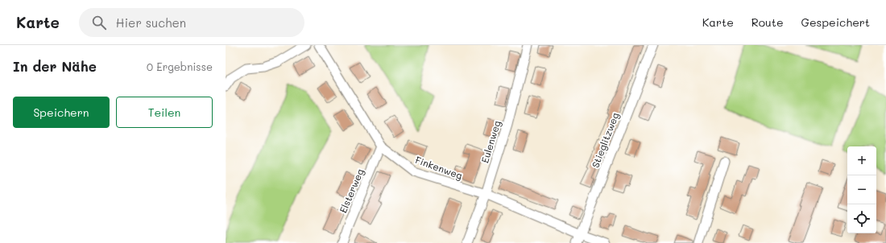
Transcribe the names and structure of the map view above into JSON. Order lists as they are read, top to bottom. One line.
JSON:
{"streets":{"street":["Stieglitzweg","Eulenweg","Finkenweg","Elsterweg"]},"crossings":[["Stieglitzweg","Finkenweg"],["Eulenweg","Finkenweg"],["Finkenweg","Elsterweg"]],"page":{"header":"Karte","search":"Hier suchen","nav":["Karte","Route","Gespeichert"],"heading":["In der Nähe","0 Ergebnisse"],"buttons":["Speichern","Teilen"],"map_buttons":["+","−"]}}
